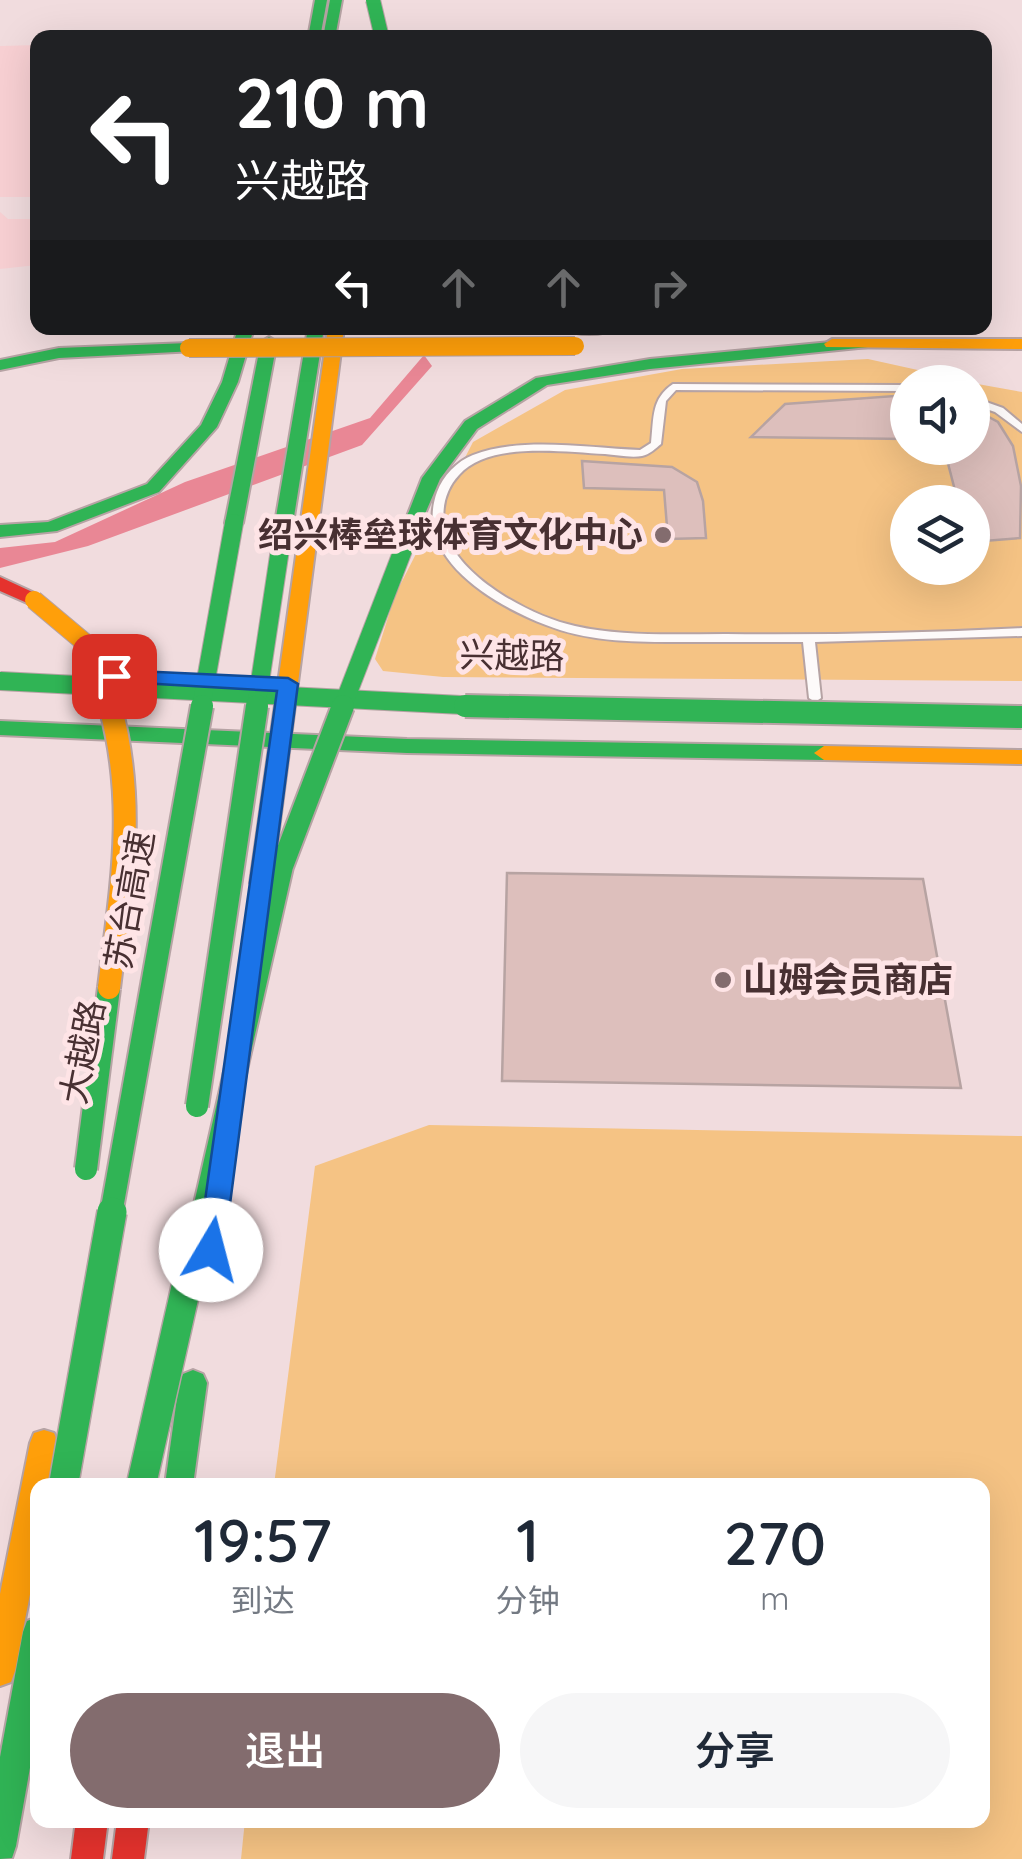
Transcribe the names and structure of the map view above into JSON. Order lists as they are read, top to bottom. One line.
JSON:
{"streets":{"main road":["兴越路","苏台高速","大越路"]},"crossings":[["兴越路","大越路"]],"places":["绍兴棒垒球体育文化中心","山姆会员商店"],"page":{"turn":["210 m","兴越路"],"eta":["19:57","到达","1","分钟","270","m"],"buttons":["退出","分享"]}}
